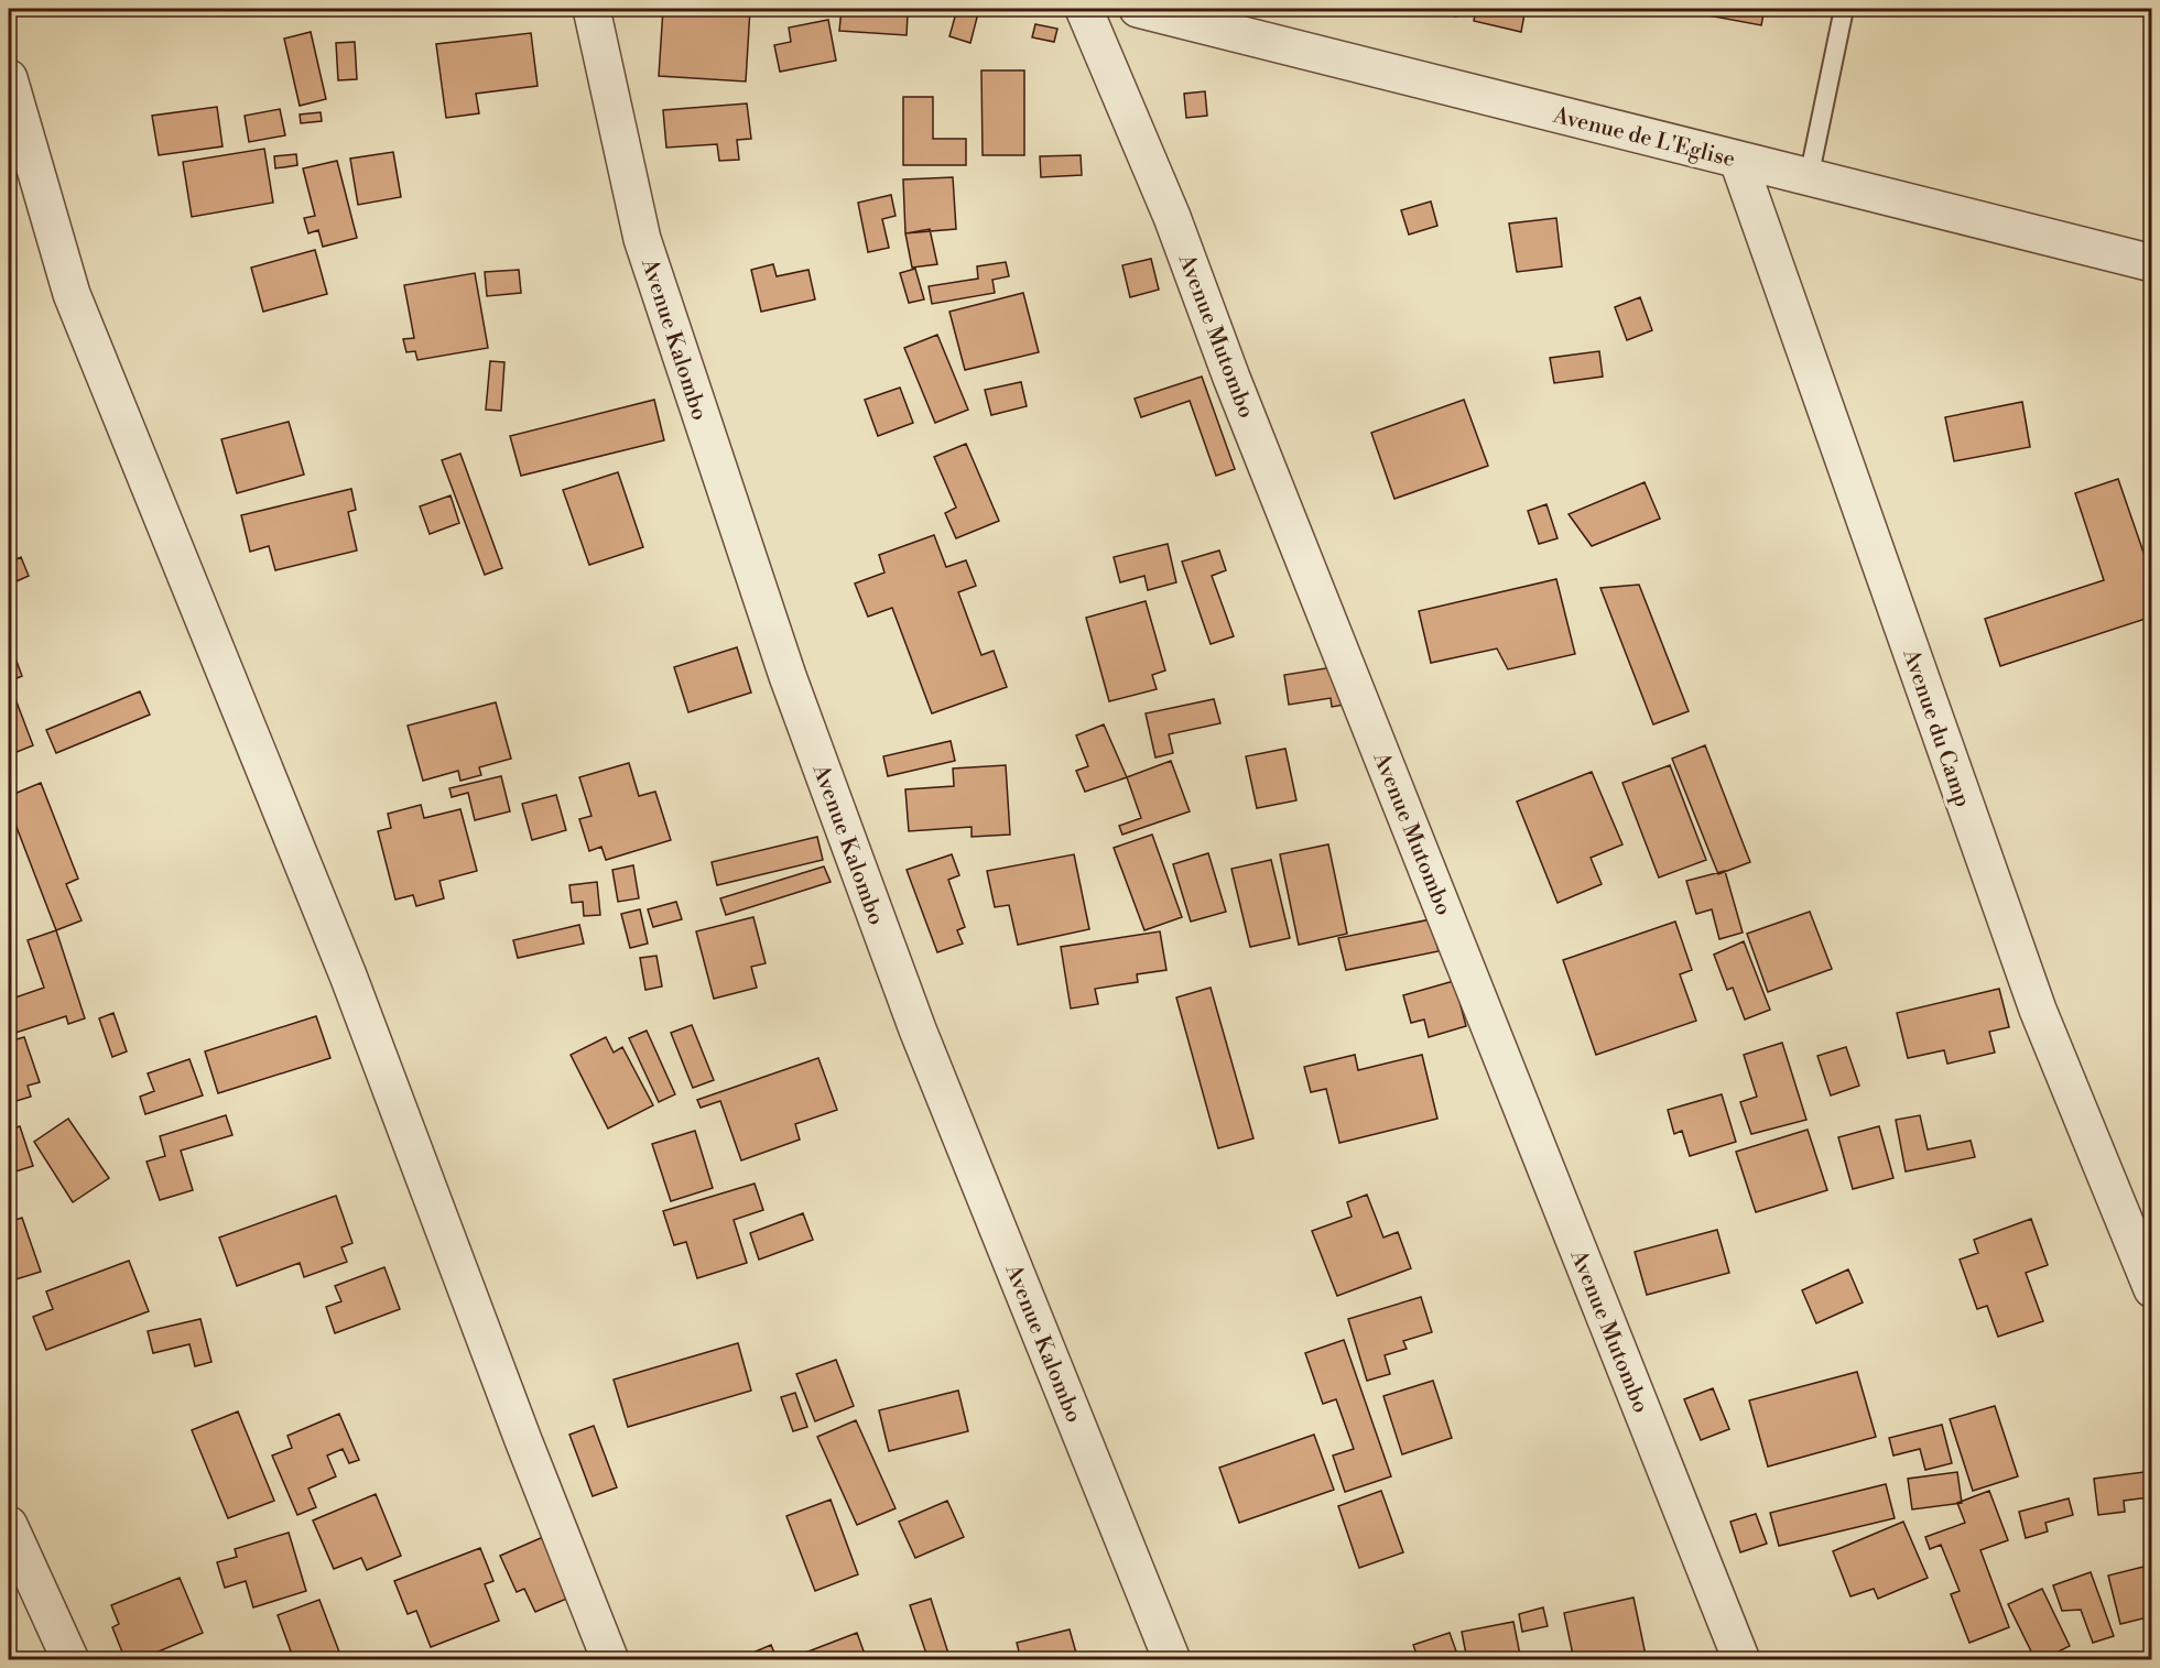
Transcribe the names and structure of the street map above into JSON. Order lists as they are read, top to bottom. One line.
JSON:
{"streets":{"street":["Avenue de L'Eglise","Avenue Mutombo","Avenue Kalombo","Avenue du Camp"]},"crossings":[["Avenue de L'Eglise","Avenue du Camp"]]}
